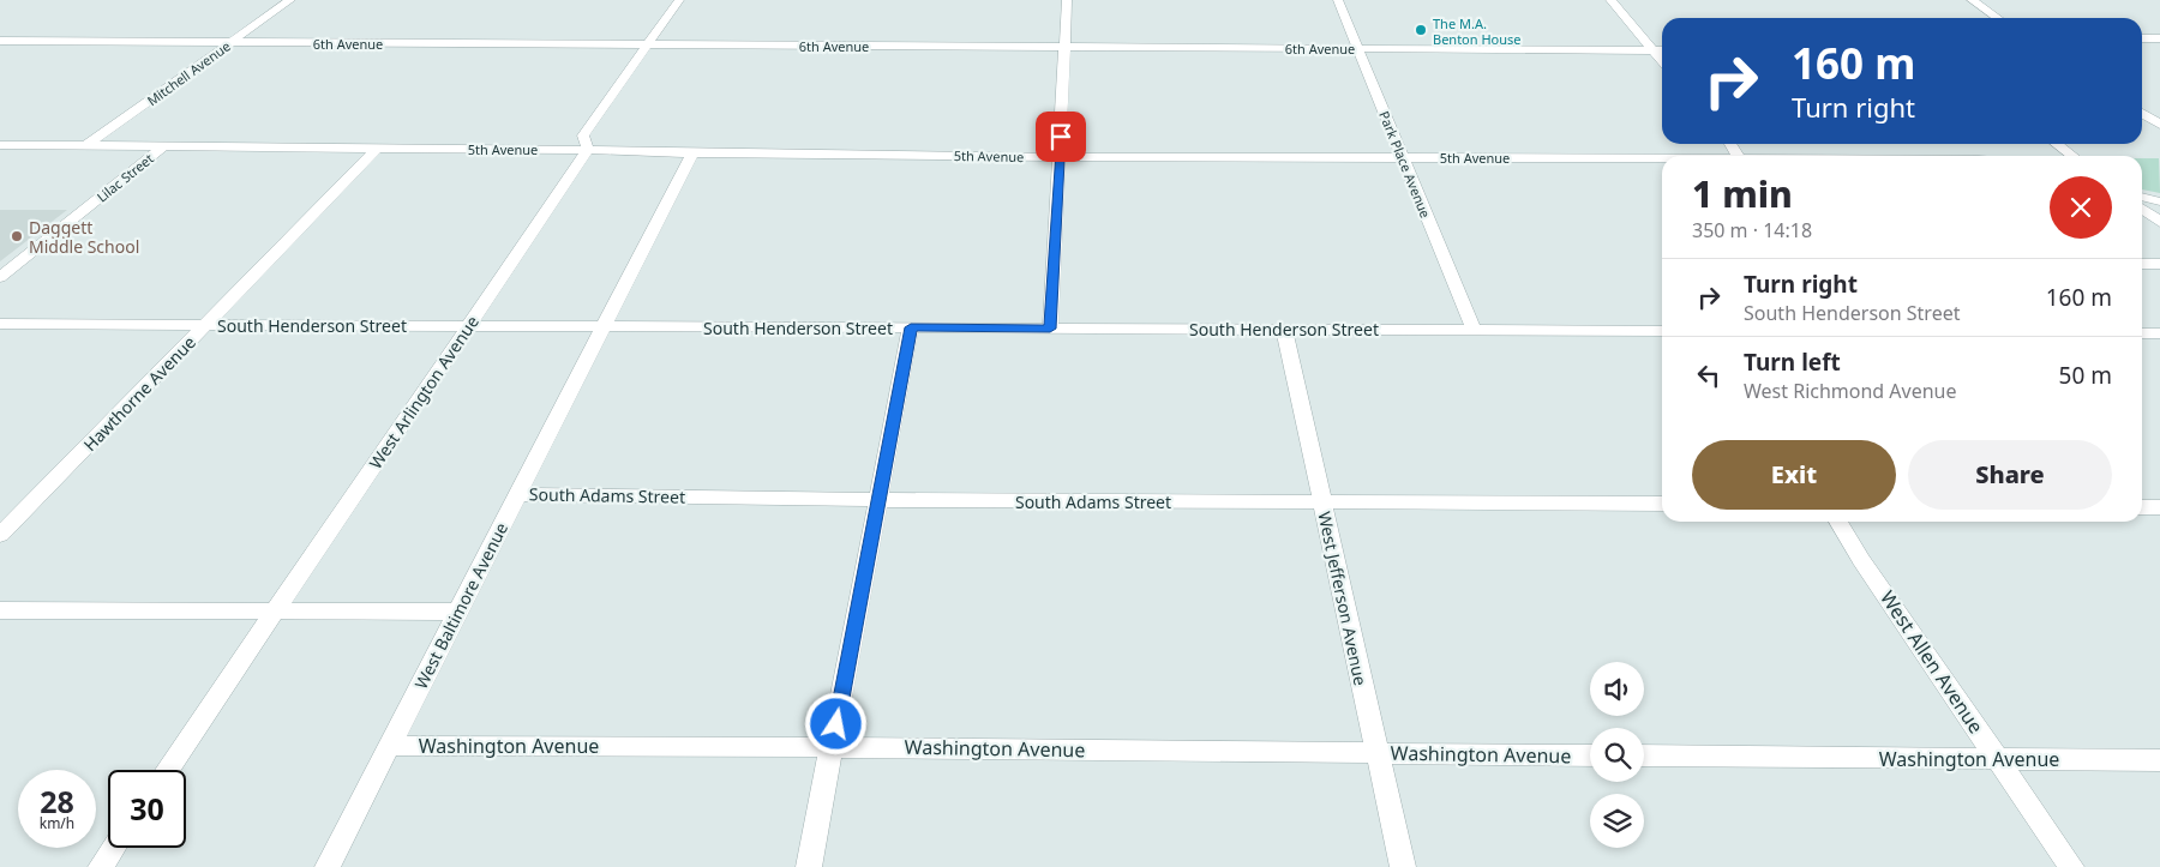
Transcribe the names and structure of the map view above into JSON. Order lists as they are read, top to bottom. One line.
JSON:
{"streets":{"street":["6th Avenue","Mitchell Avenue","5th Avenue","Park Place Avenue","Lilac Street","South Henderson Street","West Arlington Avenue","Hawthorne Avenue","South Adams Street","West Jefferson Avenue","West Baltimore Avenue","West Allen Avenue","Washington Avenue"]},"crossings":[["6th Avenue","Mitchell Avenue"],["6th Avenue","Park Place Avenue"],["6th Avenue","West Arlington Avenue"],["Mitchell Avenue","5th Avenue"],["5th Avenue","Park Place Avenue"],["5th Avenue","Lilac Street"],["5th Avenue","West Arlington Avenue"],["5th Avenue","Hawthorne Avenue"],["5th Avenue","West Baltimore Avenue"],["Park Place Avenue","South Henderson Street"],["South Henderson Street","West Arlington Avenue"],["South Henderson Street","Hawthorne Avenue"],["South Henderson Street","West Jefferson Avenue"],["South Henderson Street","West Baltimore Avenue"],["South Adams Street","West Jefferson Avenue"],["South Adams Street","West Baltimore Avenue"],["West Jefferson Avenue","Washington Avenue"],["West Baltimore Avenue","Washington Avenue"],["West Allen Avenue","Washington Avenue"]],"places":["The M.A. Benton House","Daggett Middle School"],"page":{"turn":["160 m","Turn right"],"heading":["1 min","350 m · 14:18"],"list":[{"name":"Turn right","note":"South Henderson Street","value":"160 m"},{"name":"Turn left","note":"West Richmond Avenue","value":"50 m"}],"buttons":["Exit","Share"],"speed":"28 km/h","limit":"30"}}
